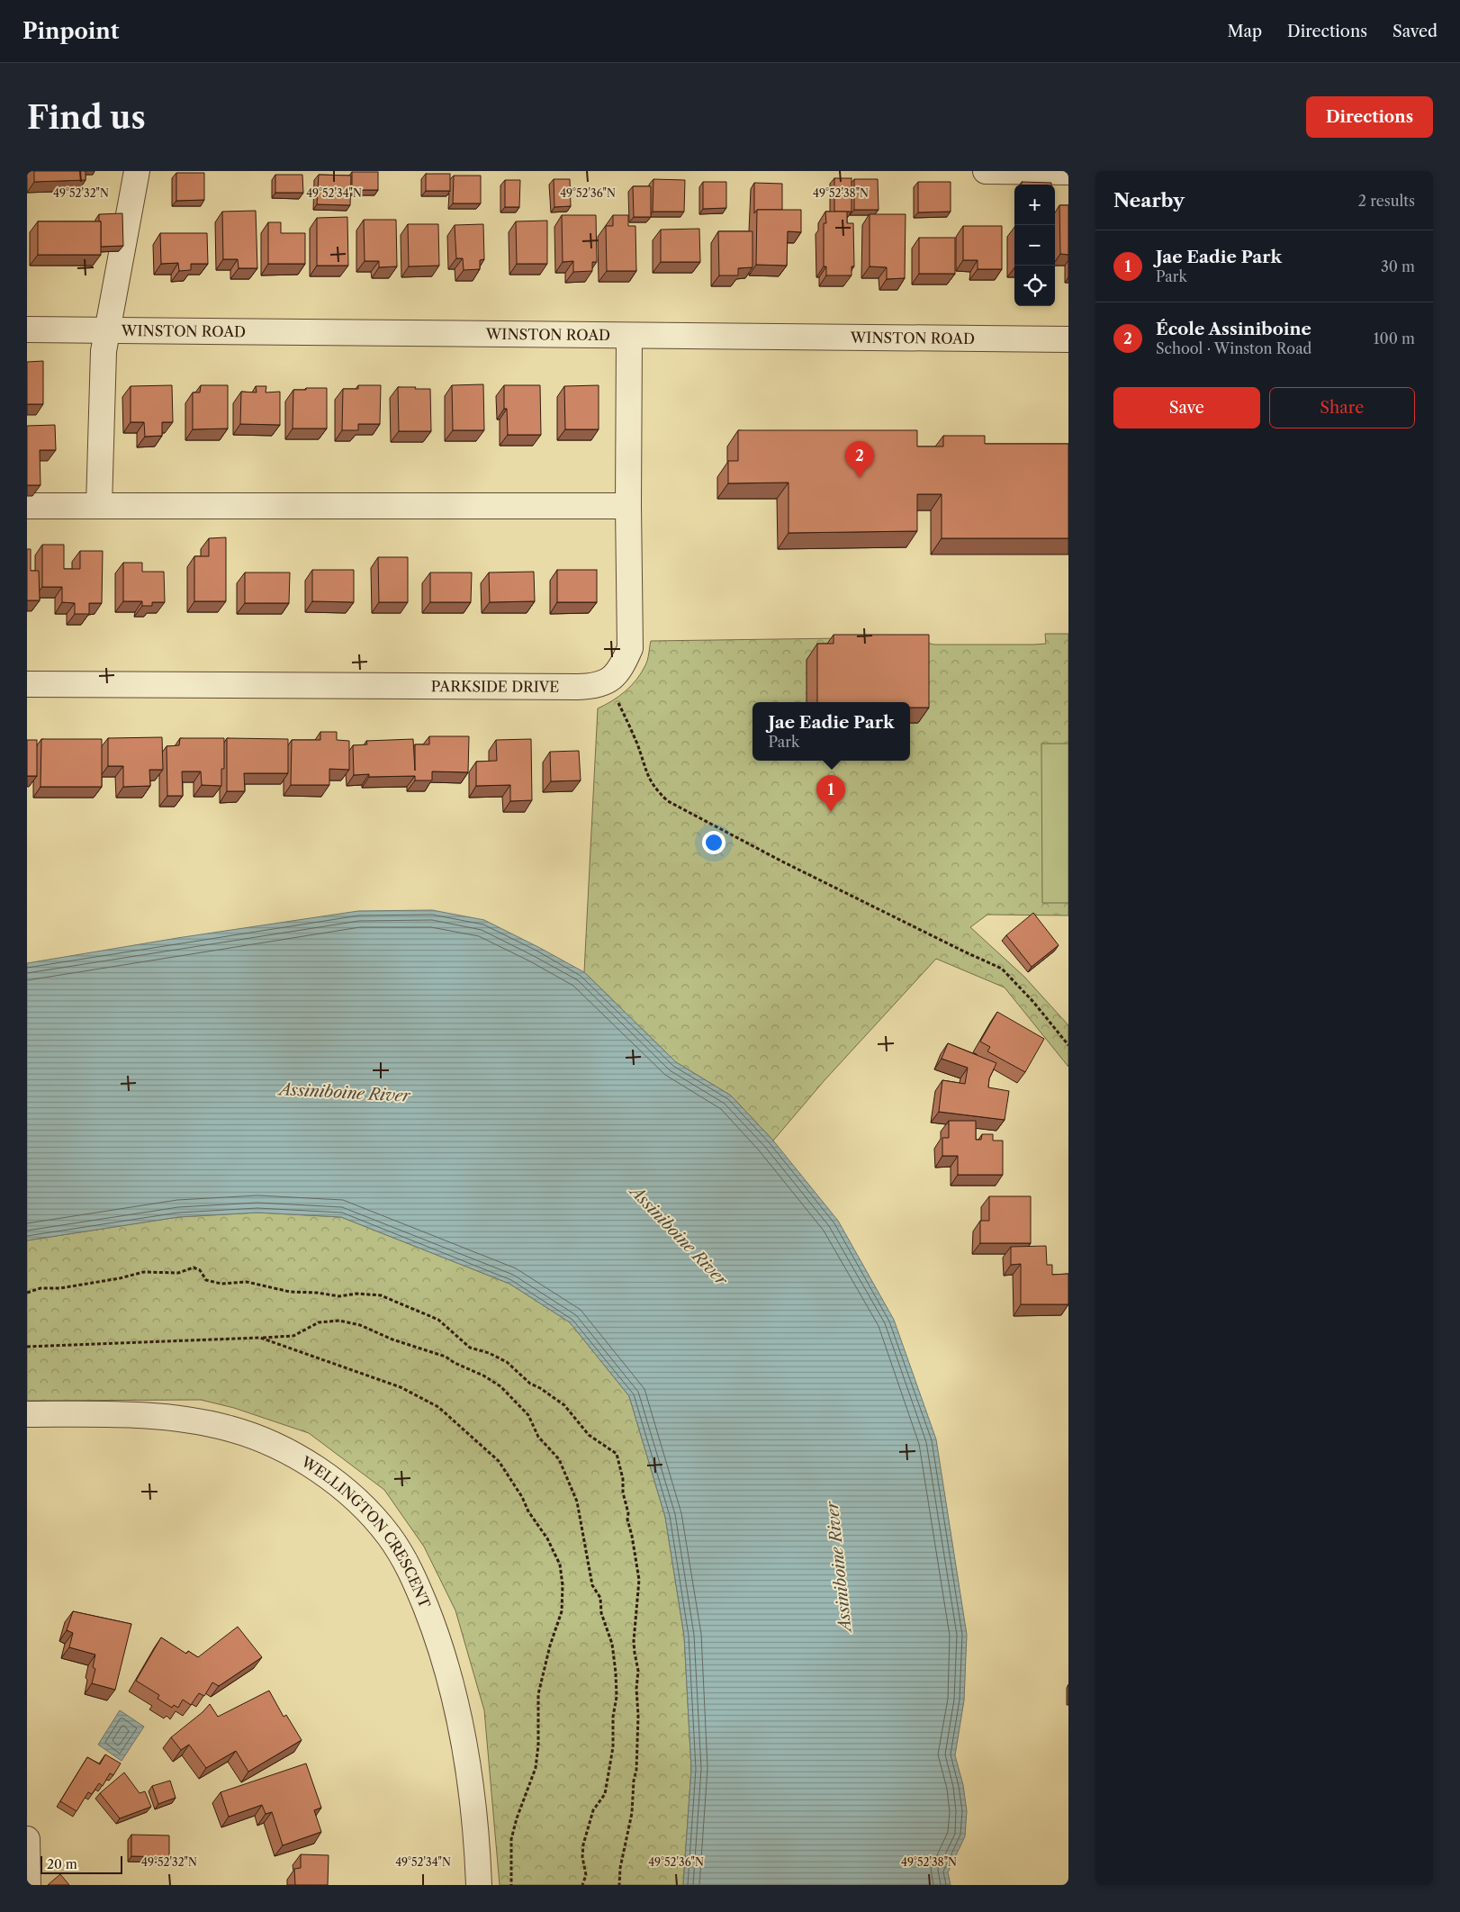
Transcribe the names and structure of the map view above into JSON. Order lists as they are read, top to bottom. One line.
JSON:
{"streets":{"street":["WINSTON ROAD","PARKSIDE DRIVE","WELLINGTON CRESCENT"]},"water":["Assiniboine River"],"scale_bar":"20 m","page":{"header":"Pinpoint","nav":["Map","Directions","Saved"],"buttons":["Directions",["Save","Share"]],"title":"Find us","heading":["Nearby","2 results"],"map_buttons":["+","−"],"list":[{"mark":"1","name":"Jae Eadie Park","note":"Park","value":"30 m"},{"mark":"2","name":"École Assiniboine","note":"School · Winston Road","value":"100 m"}],"pins":["2","1"],"popup":["Jae Eadie Park","Park"],"scale":"20 m"},"coordinates":["49°52'32\"N","49°52'34\"N","49°52'36\"N","49°52'38\"N"]}
